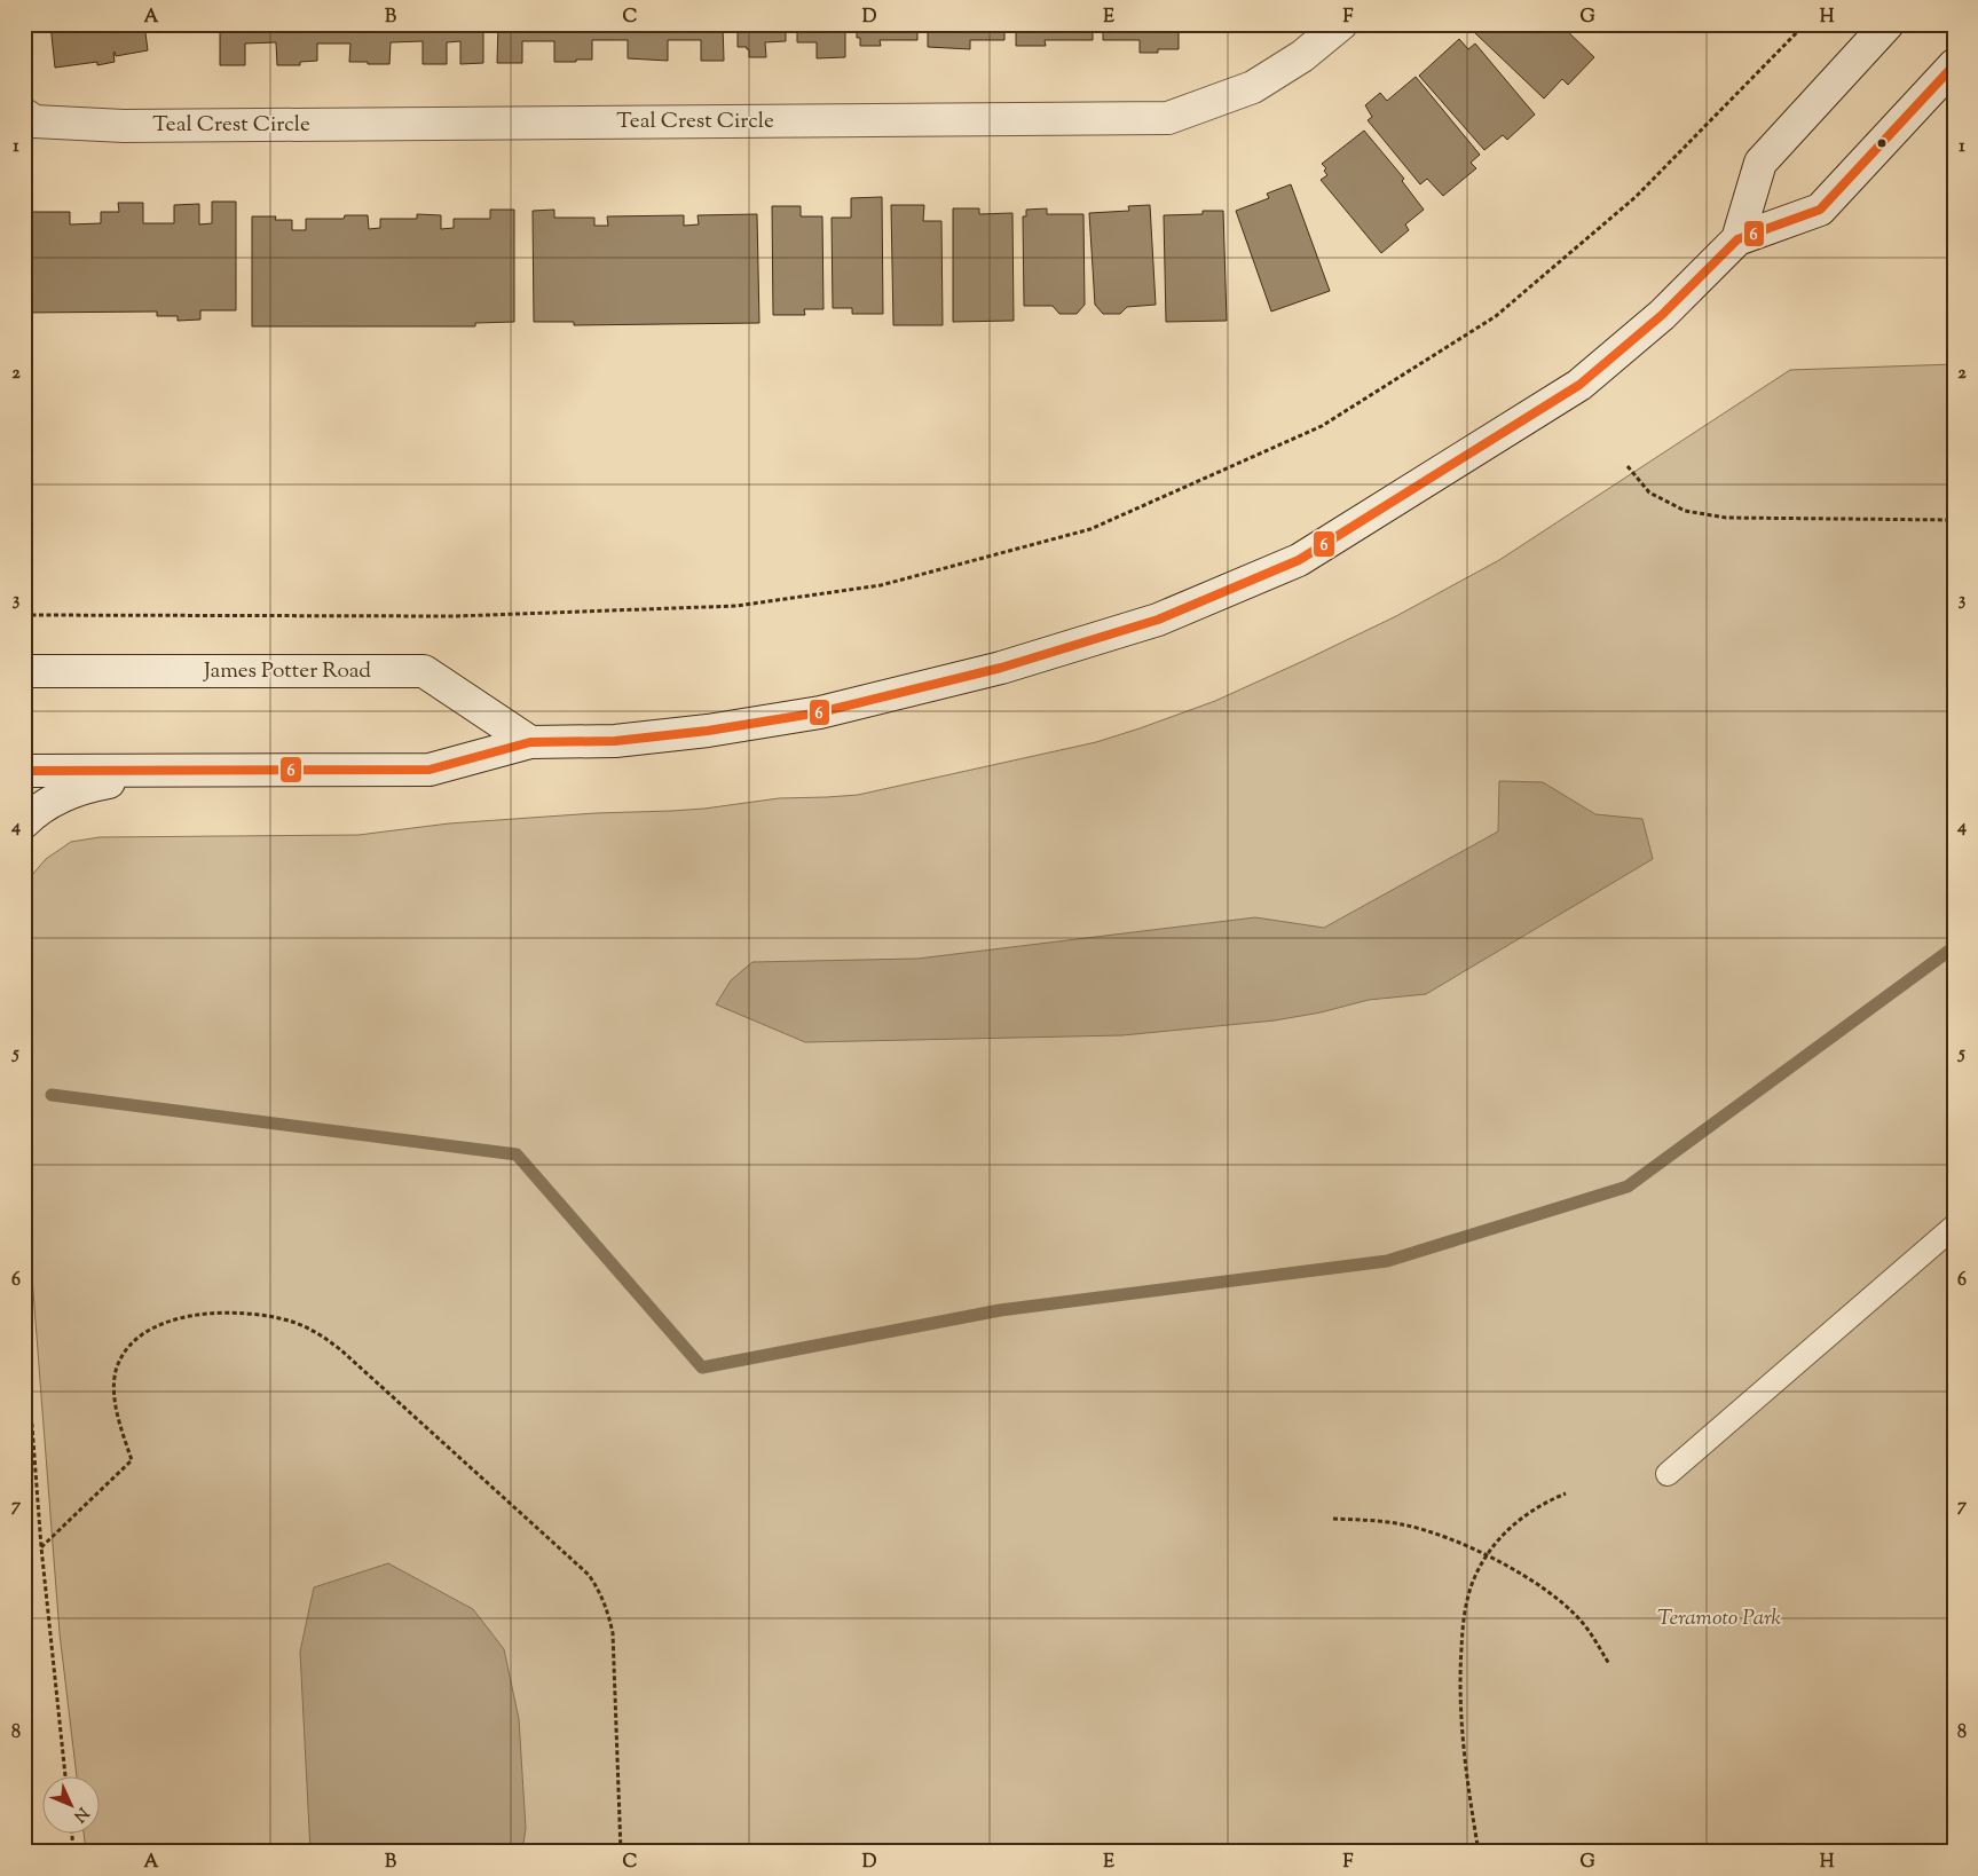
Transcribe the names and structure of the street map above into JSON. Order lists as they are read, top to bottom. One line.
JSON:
{"streets":{"main road":["Teal Crest Circle","James Potter Road"]},"parks":["Teramoto Park"],"lines":["transit line 6"],"north":"bottom right","grid":{"columns":["A","B","C","D","E","F","G","H"],"rows":["1","2","3","4","5","6","7","8"]}}
